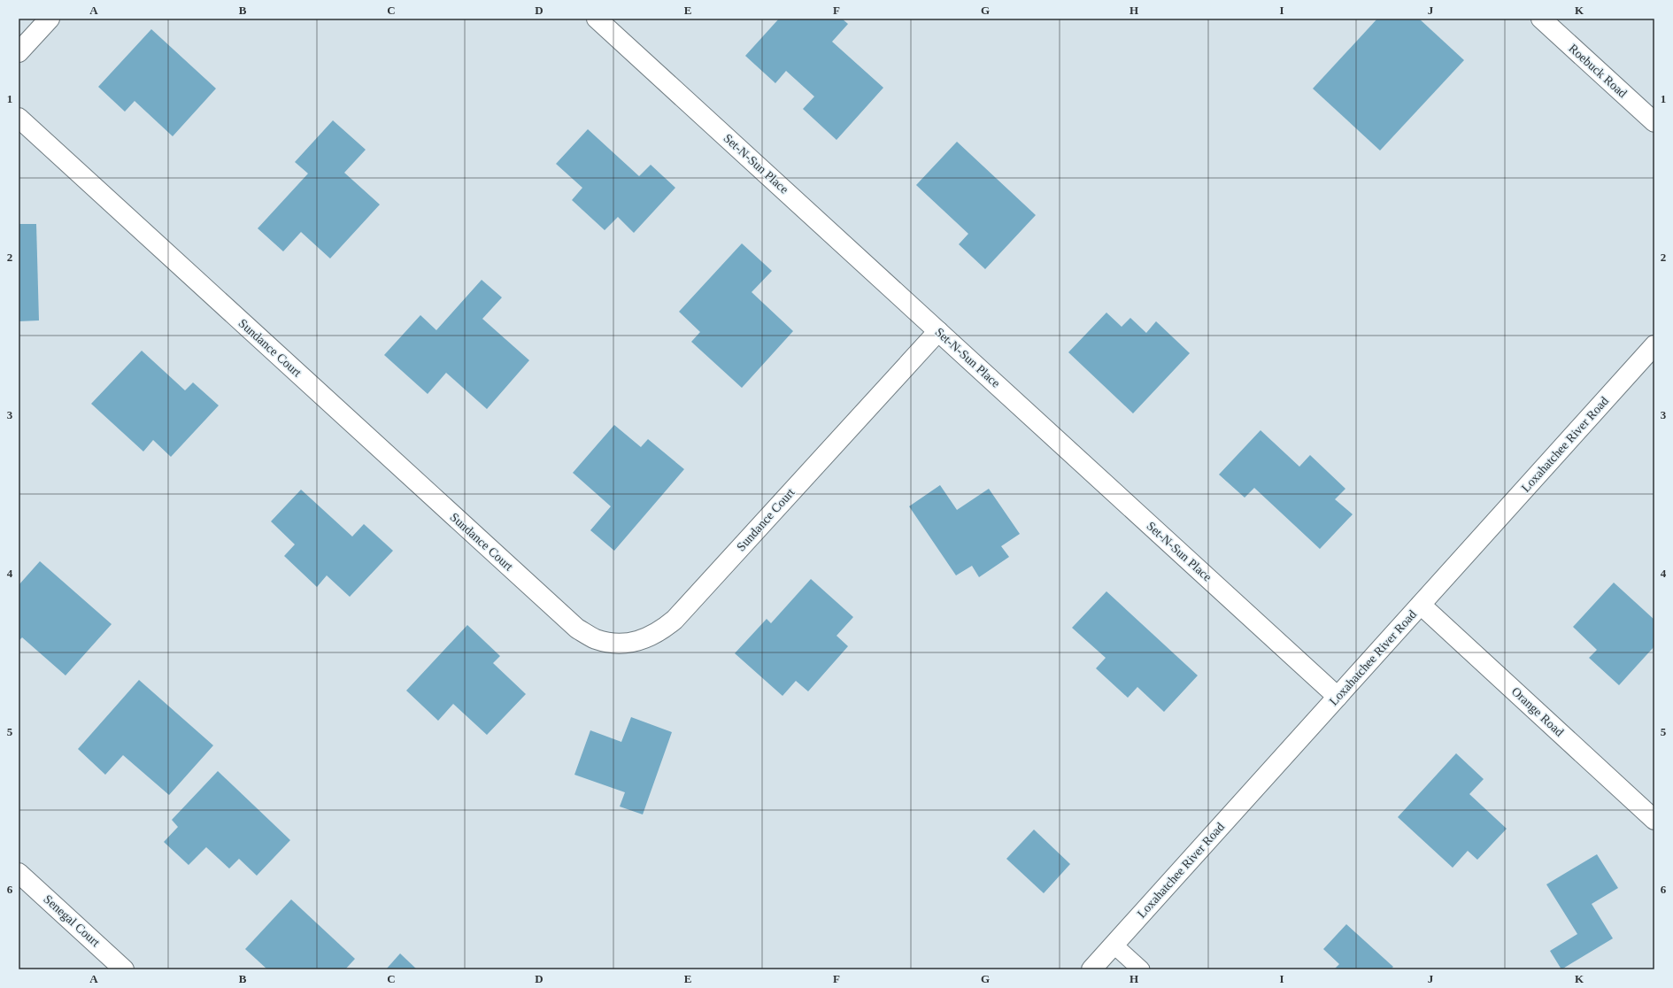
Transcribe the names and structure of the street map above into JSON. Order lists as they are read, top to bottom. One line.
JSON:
{"streets":{"street":["Roebuck Road","Set-N-Sun Place","Sundance Court","Loxahatchee River Road","Orange Road","Senegal Court"]},"crossings":[["Set-N-Sun Place","Sundance Court"],["Set-N-Sun Place","Loxahatchee River Road"],["Loxahatchee River Road","Orange Road"]],"grid":{"columns":["A","B","C","D","E","F","G","H","I","J","K"],"rows":["1","2","3","4","5","6"]}}
